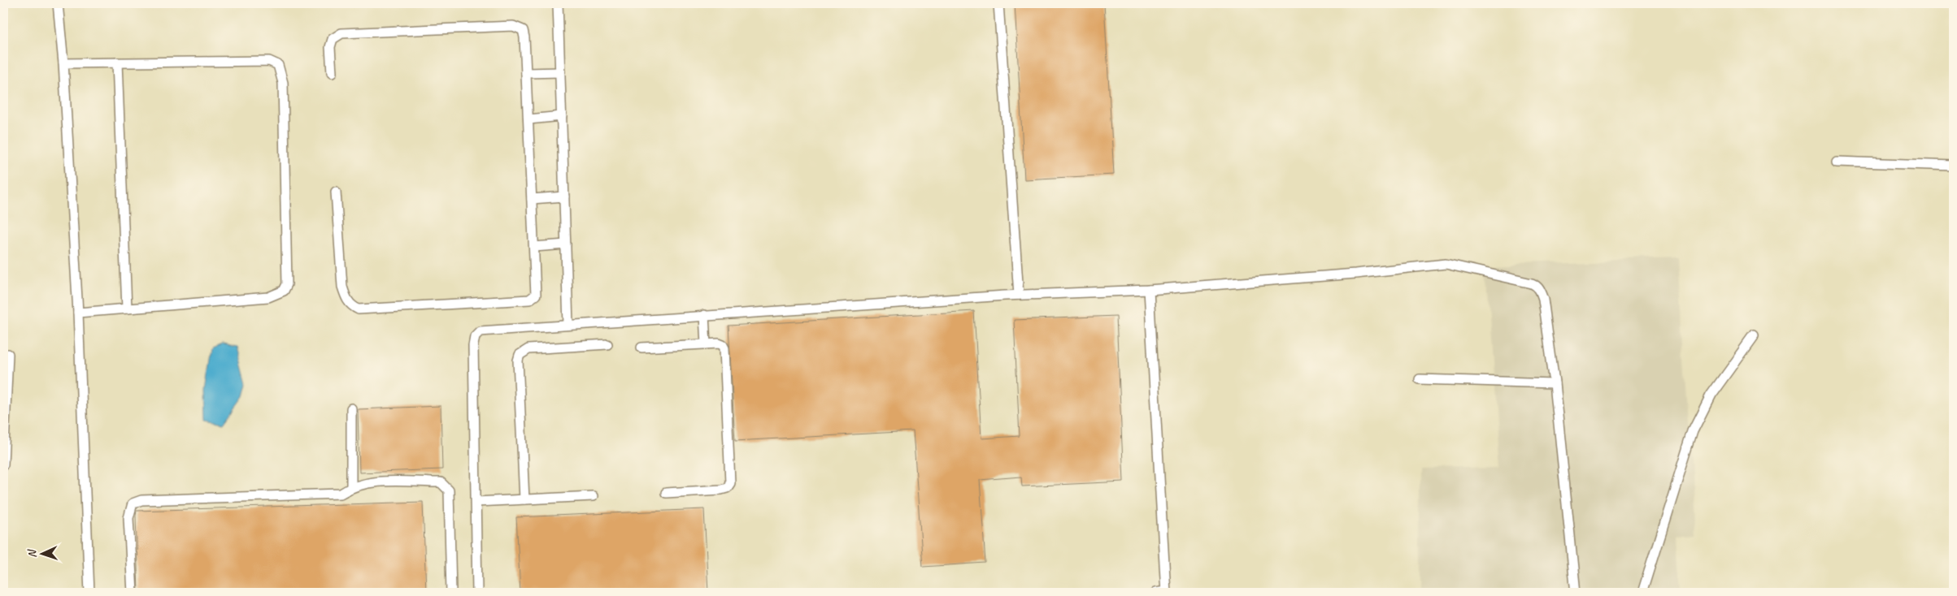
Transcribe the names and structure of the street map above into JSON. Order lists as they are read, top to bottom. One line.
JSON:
{"north":"left"}
